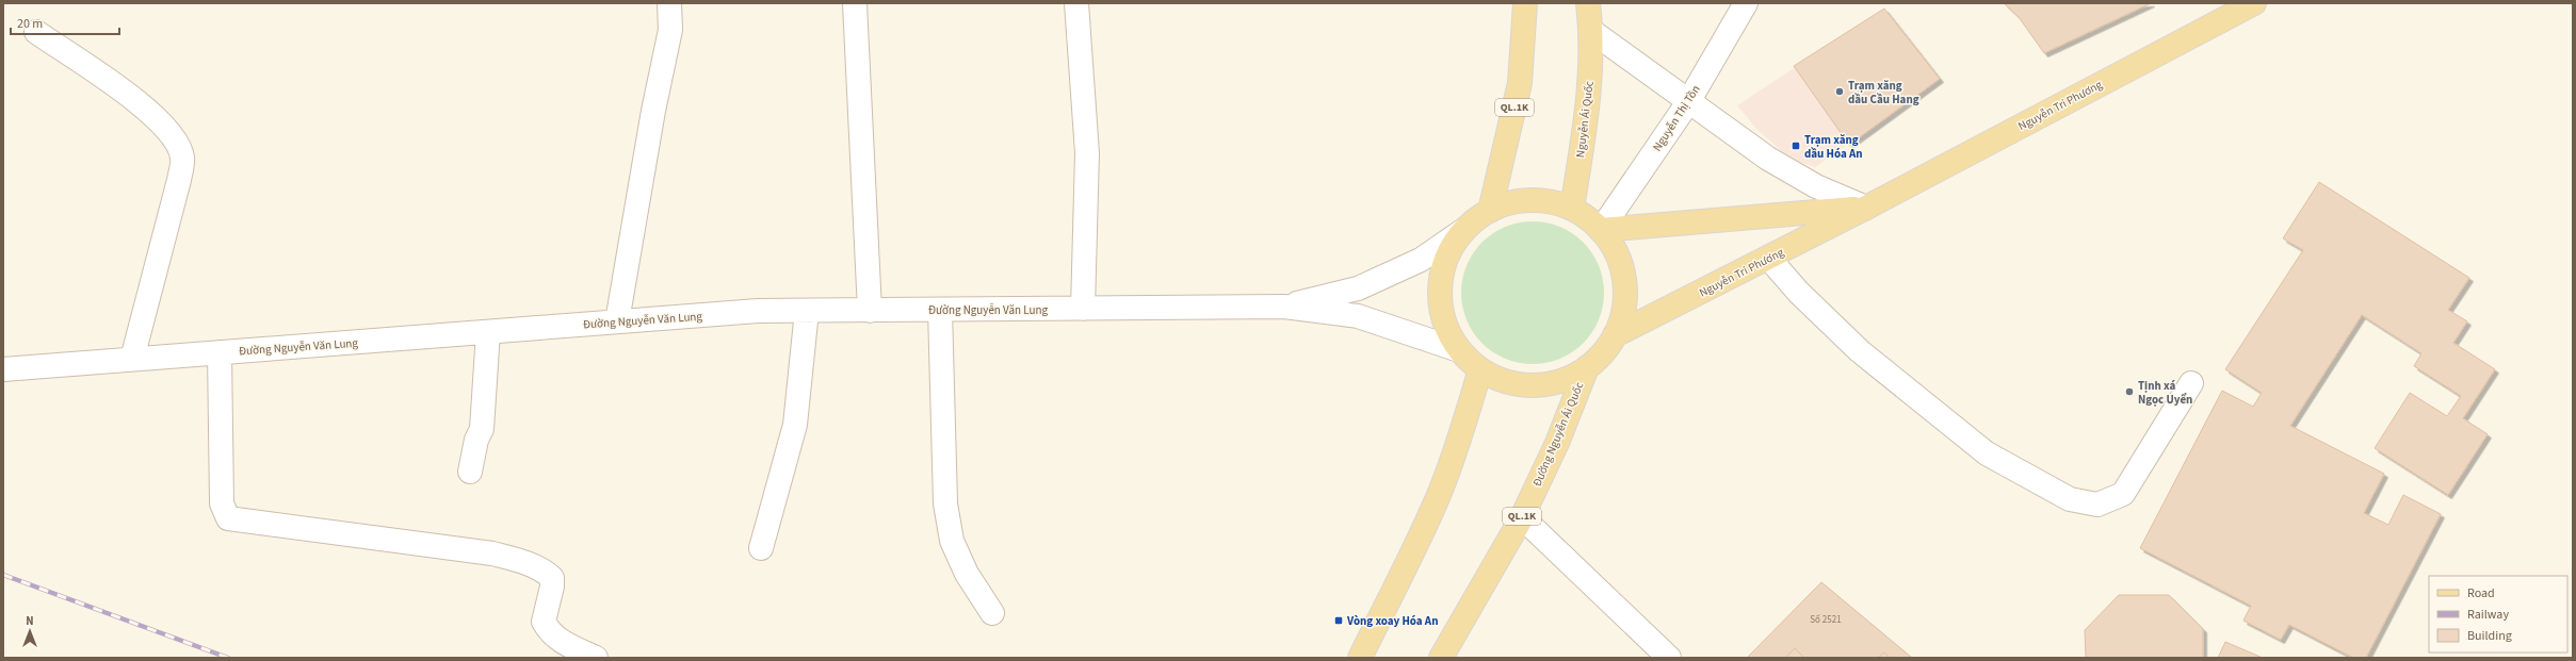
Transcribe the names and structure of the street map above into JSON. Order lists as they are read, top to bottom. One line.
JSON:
{"streets":{"main road":["Nguyễn Tri Phương","QL.1K","Nguyễn Ái Quốc","Đường Nguyễn Ái Quốc"],"street":["Nguyễn Thị Tồn","Đường Nguyễn Văn Lung"]},"crossings":[["Nguyễn Tri Phương","Nguyễn Thị Tồn"]],"places":{"other":["Trạm xăng dầu Cầu Hang","Tịnh xá Ngọc Uyển"],"transit":["Trạm xăng dầu Hóa An","Vòng xoay Hóa An"]},"house_numbers":["Số 2521"],"legend":["Road","Railway","Building"],"scale_bar":"20 m","north":"top"}
